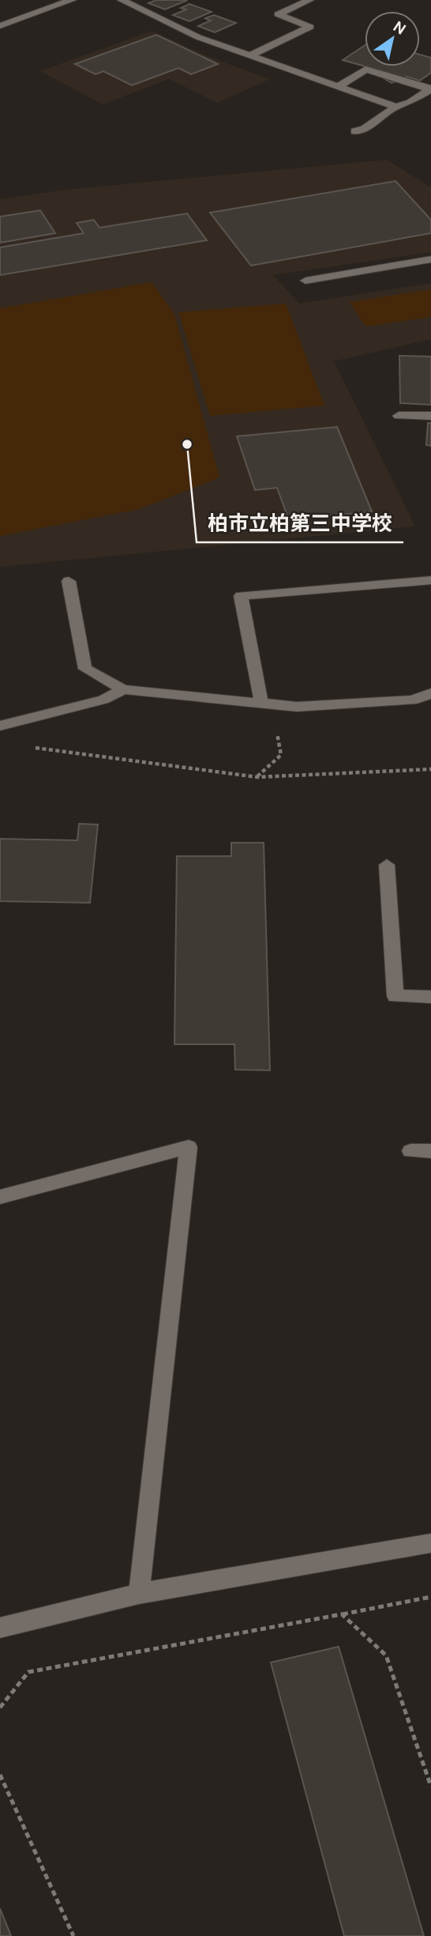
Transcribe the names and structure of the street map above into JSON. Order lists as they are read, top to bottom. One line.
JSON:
{"places":["柏市立柏第三中学校"],"north":"top right"}
